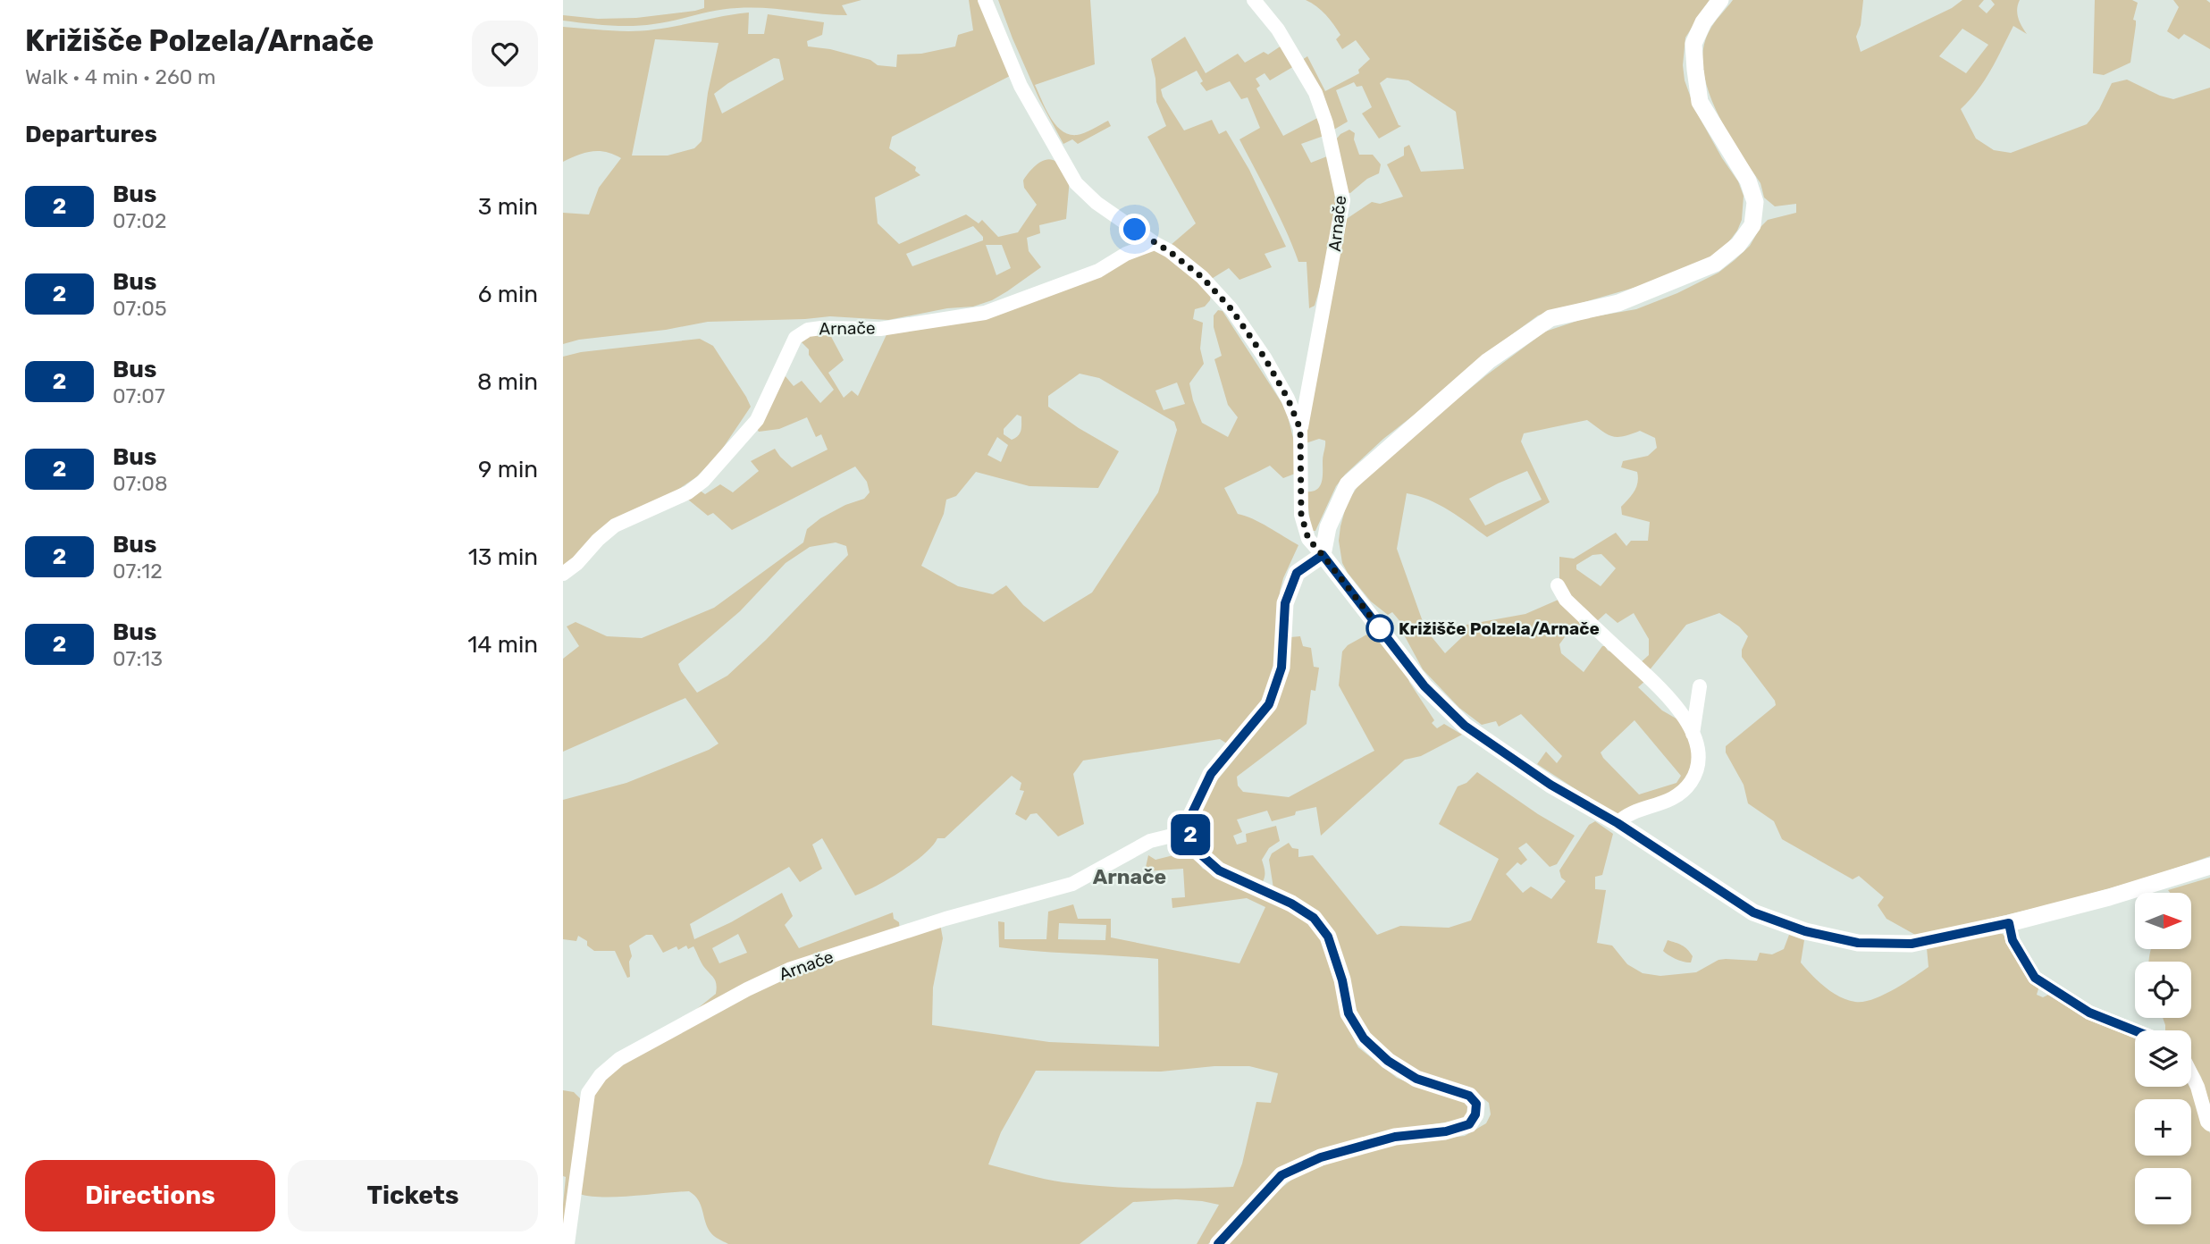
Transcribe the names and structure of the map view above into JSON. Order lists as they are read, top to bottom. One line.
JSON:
{"streets":{"street":["Arnače"]},"districts":["Arnače"],"places":["Križišče Polzela/Arnače"],"lines":["bus line 2"],"north":"right","page":{"heading":[["Križišče Polzela/Arnače","Walk · 4 min · 260 m"],"Departures"],"on_map":"2","list":[{"mark":"2","name":"Bus","note":"07:02","value":"3 min"},{"mark":"2","name":"Bus","note":"07:05","value":"6 min"},{"mark":"2","name":"Bus","note":"07:07","value":"8 min"},{"mark":"2","name":"Bus","note":"07:08","value":"9 min"},{"mark":"2","name":"Bus","note":"07:12","value":"13 min"},{"mark":"2","name":"Bus","note":"07:13","value":"14 min"}],"map_buttons":["+","−"],"buttons":["Directions","Tickets"]}}
